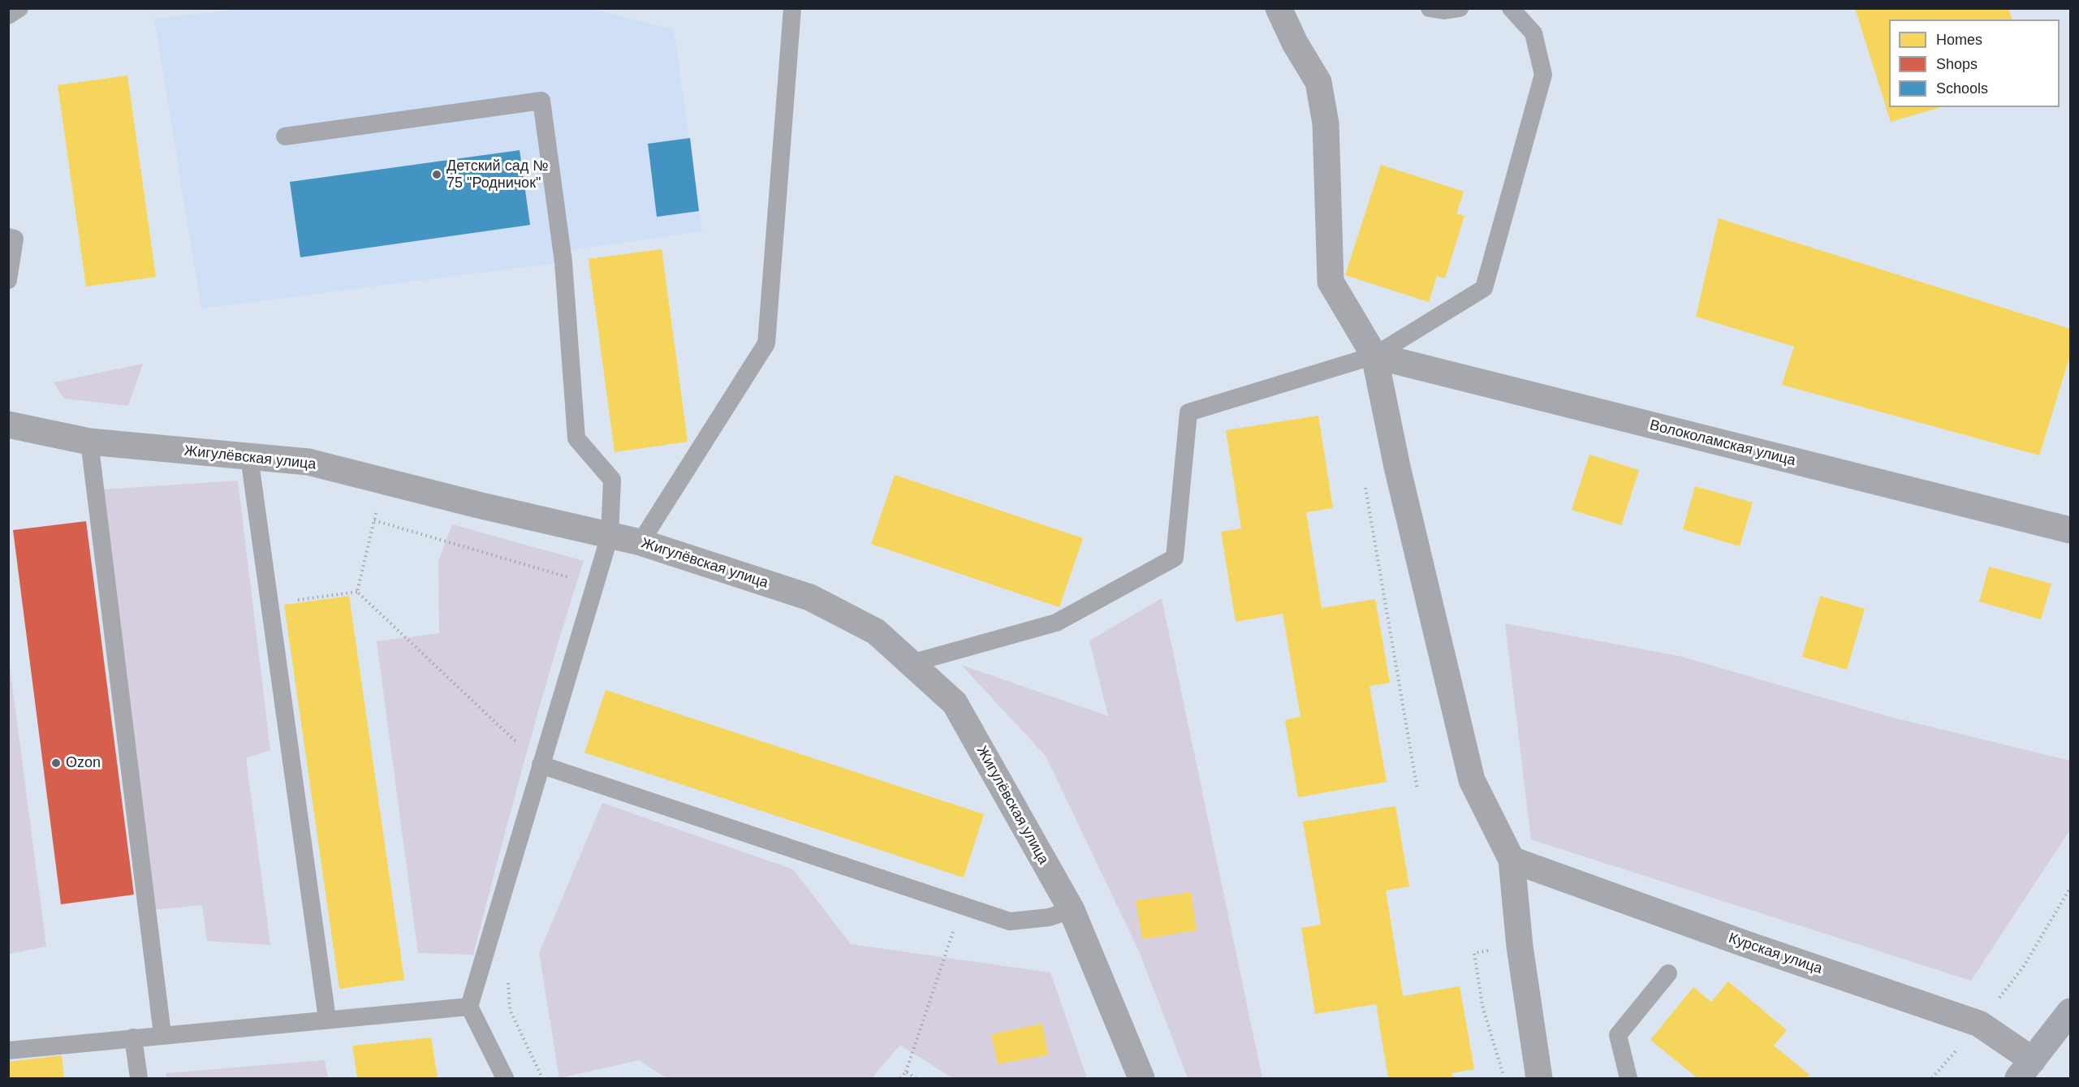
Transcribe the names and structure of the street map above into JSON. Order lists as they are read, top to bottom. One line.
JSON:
{"streets":{"street":["Волоколамская улица","Жигулёвская улица","Курская улица"]},"places":["Детский сад № 75 \"Родничок\"","Ozon"],"legend":["Homes","Shops","Schools"]}
